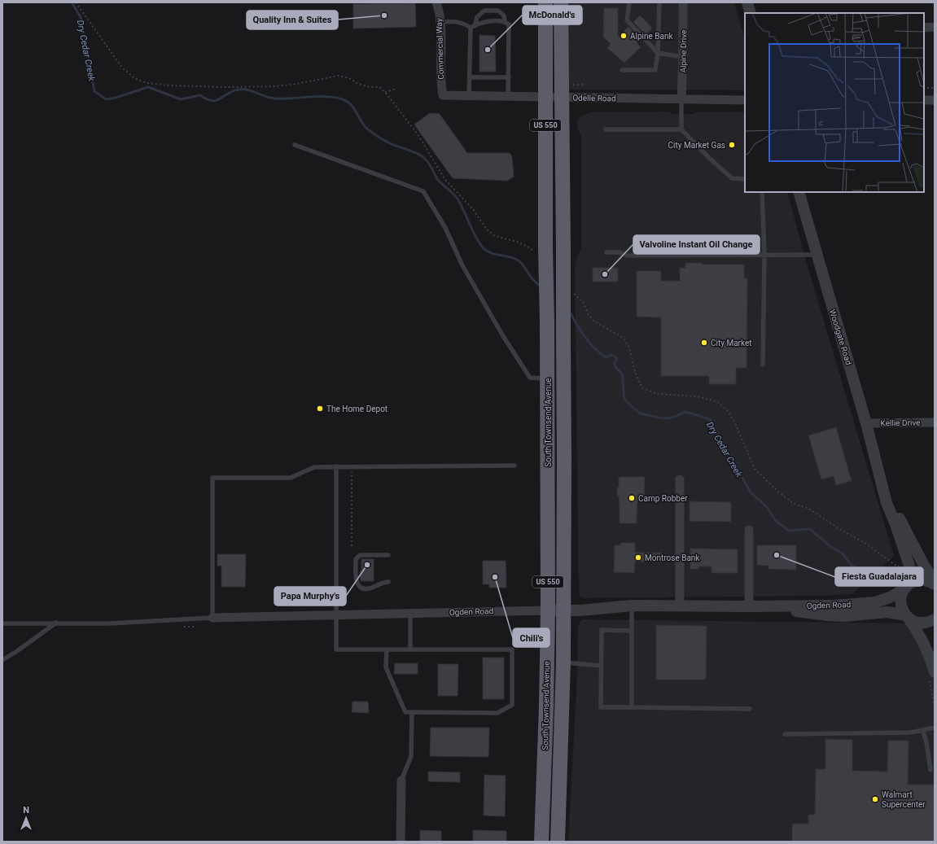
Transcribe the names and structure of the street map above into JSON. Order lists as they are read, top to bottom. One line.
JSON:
{"streets":{"highway":["US 550","South Townsend Avenue"],"street":["Commercial Way","Alpine Drive","Odelle Road","Woodgate Road","Kellie Drive","Ogden Road"]},"crossings":[["Commercial Way","Odelle Road"],["Alpine Drive","Odelle Road"],["Odelle Road","South Townsend Avenue"],["Woodgate Road","Kellie Drive"],["Woodgate Road","Ogden Road"],["South Townsend Avenue","Ogden Road"]],"water":["Dry Cedar Creek"],"places":["Quality Inn & Suites","Alpine Bank","McDonald's","City Market Gas","Valvoline Instant Oil Change","City Market","The Home Depot","Camp Robber","Fiesta Guadalajara","Montrose Bank","Papa Murphy's","Chili's","Walmart Supercenter"],"north":"top"}
